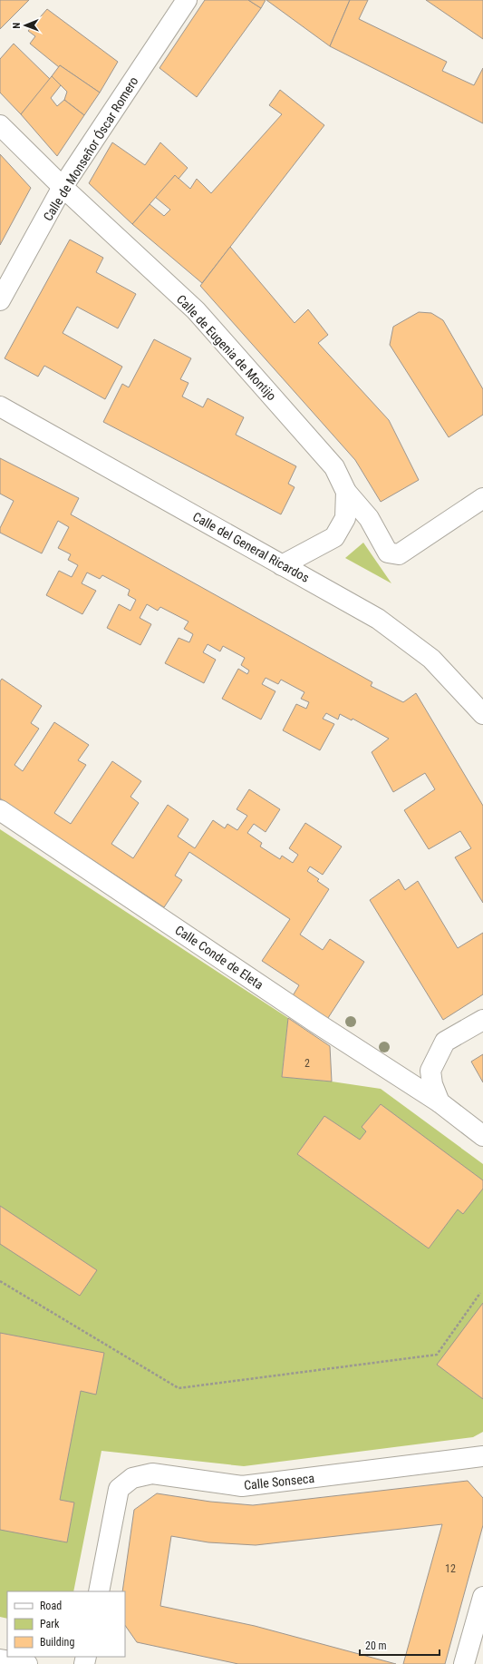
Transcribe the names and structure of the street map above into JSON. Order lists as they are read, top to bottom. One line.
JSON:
{"streets":{"street":["Calle de Monseñor Óscar Romero","Calle de Eugenia de Montijo","Calle del General Ricardos","Calle Conde de Eleta","Calle Sonseca"]},"crossings":[["Calle de Monseñor Óscar Romero","Calle de Eugenia de Montijo"],["Calle de Eugenia de Montijo","Calle del General Ricardos"]],"house_numbers":["2","12"],"legend":["Road","Park","Building"],"scale_bar":"20 m","north":"left"}
